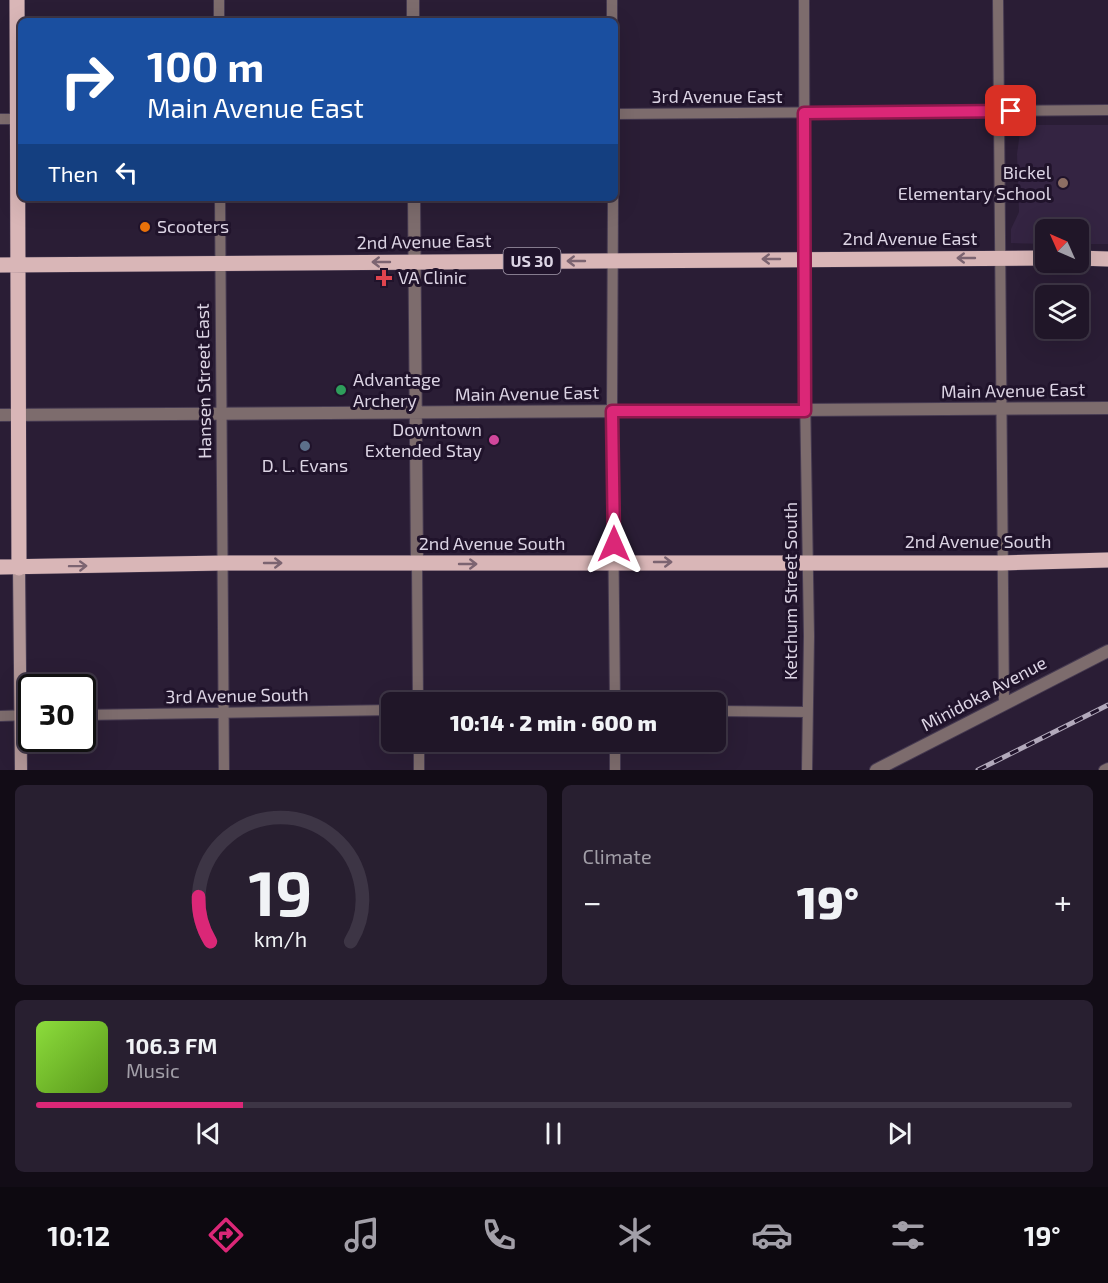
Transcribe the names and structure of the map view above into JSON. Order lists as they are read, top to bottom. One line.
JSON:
{"streets":{"main road":["2nd Avenue East","US 30","2nd Avenue South"],"street":["3rd Avenue East","Hansen Street East","Main Avenue East","Ketchum Street South","Minidoka Avenue","3rd Avenue South"]},"crossings":[["3rd Avenue East","Ketchum Street South"],["2nd Avenue East","US 30"],["2nd Avenue East","Hansen Street East"],["2nd Avenue East","Ketchum Street South"],["Hansen Street East","Main Avenue East"],["Hansen Street East","2nd Avenue South"],["Hansen Street East","3rd Avenue South"],["Main Avenue East","Ketchum Street South"],["2nd Avenue South","Ketchum Street South"]],"one_way":["2nd Avenue East","2nd Avenue South"],"places":{"other":["Bickel Elementary School","Scooters","Advantage Archery","Downtown Extended Stay","D. L. Evans"],"health":["VA Clinic"]},"north":"top left","page":{"turn":["100 m","Main Avenue East"],"then":"Then","limit":"30","trip":"10:14 · 2 min · 600 m","tile":"Climate","heat":["−","19°","+"],"song":["106.3 FM","Music"],"tabs":["10:12","19°"],"gauge":["19","km/h"]}}
